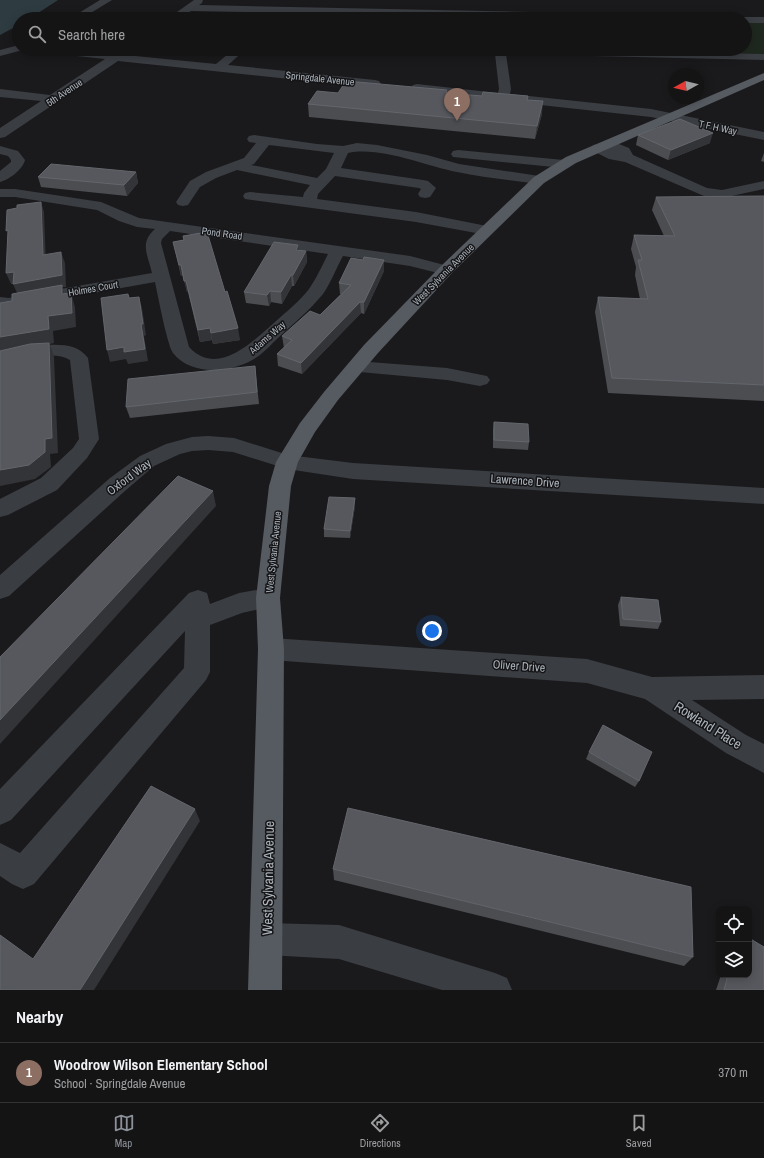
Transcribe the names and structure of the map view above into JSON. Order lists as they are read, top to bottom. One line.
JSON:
{"streets":{"main road":["West Sylvania Avenue"],"street":["Springdale Avenue","5th Avenue","T F H Way","Pond Road","Holmes Court","Adams Way","Oxford Way","Lawrence Drive","Oliver Drive","Rowland Place"]},"crossings":[["Springdale Avenue","5th Avenue"],["T F H Way","West Sylvania Avenue"],["Pond Road","West Sylvania Avenue"],["Pond Road","Adams Way"],["West Sylvania Avenue","Oxford Way"],["West Sylvania Avenue","Lawrence Drive"],["West Sylvania Avenue","Oliver Drive"],["Holmes Court","Adams Way"],["Oxford Way","Lawrence Drive"],["Oliver Drive","Rowland Place"]],"north":"left","page":{"search":"Search here","pins":"1","heading":"Nearby","list":[{"mark":"1","name":"Woodrow Wilson Elementary School","note":"School · Springdale Avenue","value":"370 m"}],"nav":["Map","Directions","Saved"]}}
